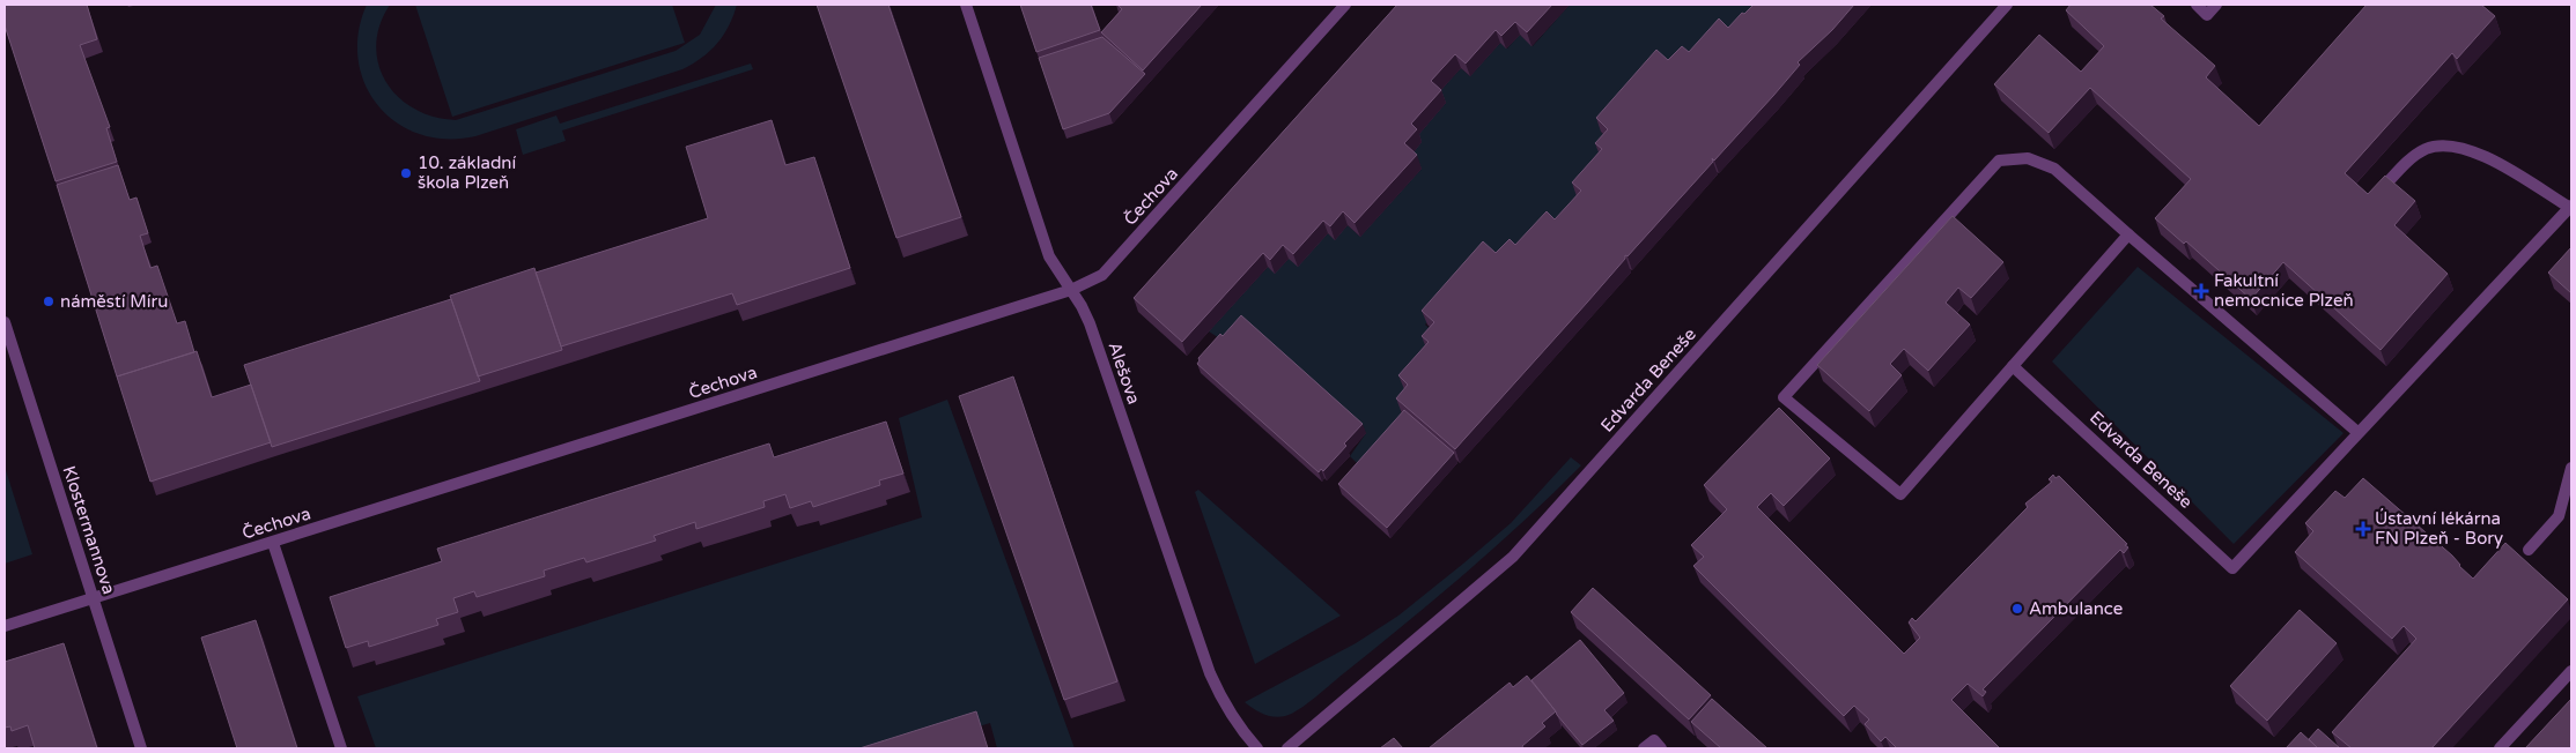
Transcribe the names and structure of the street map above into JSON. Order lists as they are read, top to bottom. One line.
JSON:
{"streets":{"street":["Čechova","Alešova","Edvarda Beneše","Klostermannova"]},"crossings":[["Čechova","Alešova"],["Čechova","Klostermannova"]],"places":{"other":["10. základní škola Plzeň","náměstí Míru","Ambulance"],"health":["Fakultní nemocnice Plzeň","Ústavní lékárna FN Plzeň - Bory"]}}
